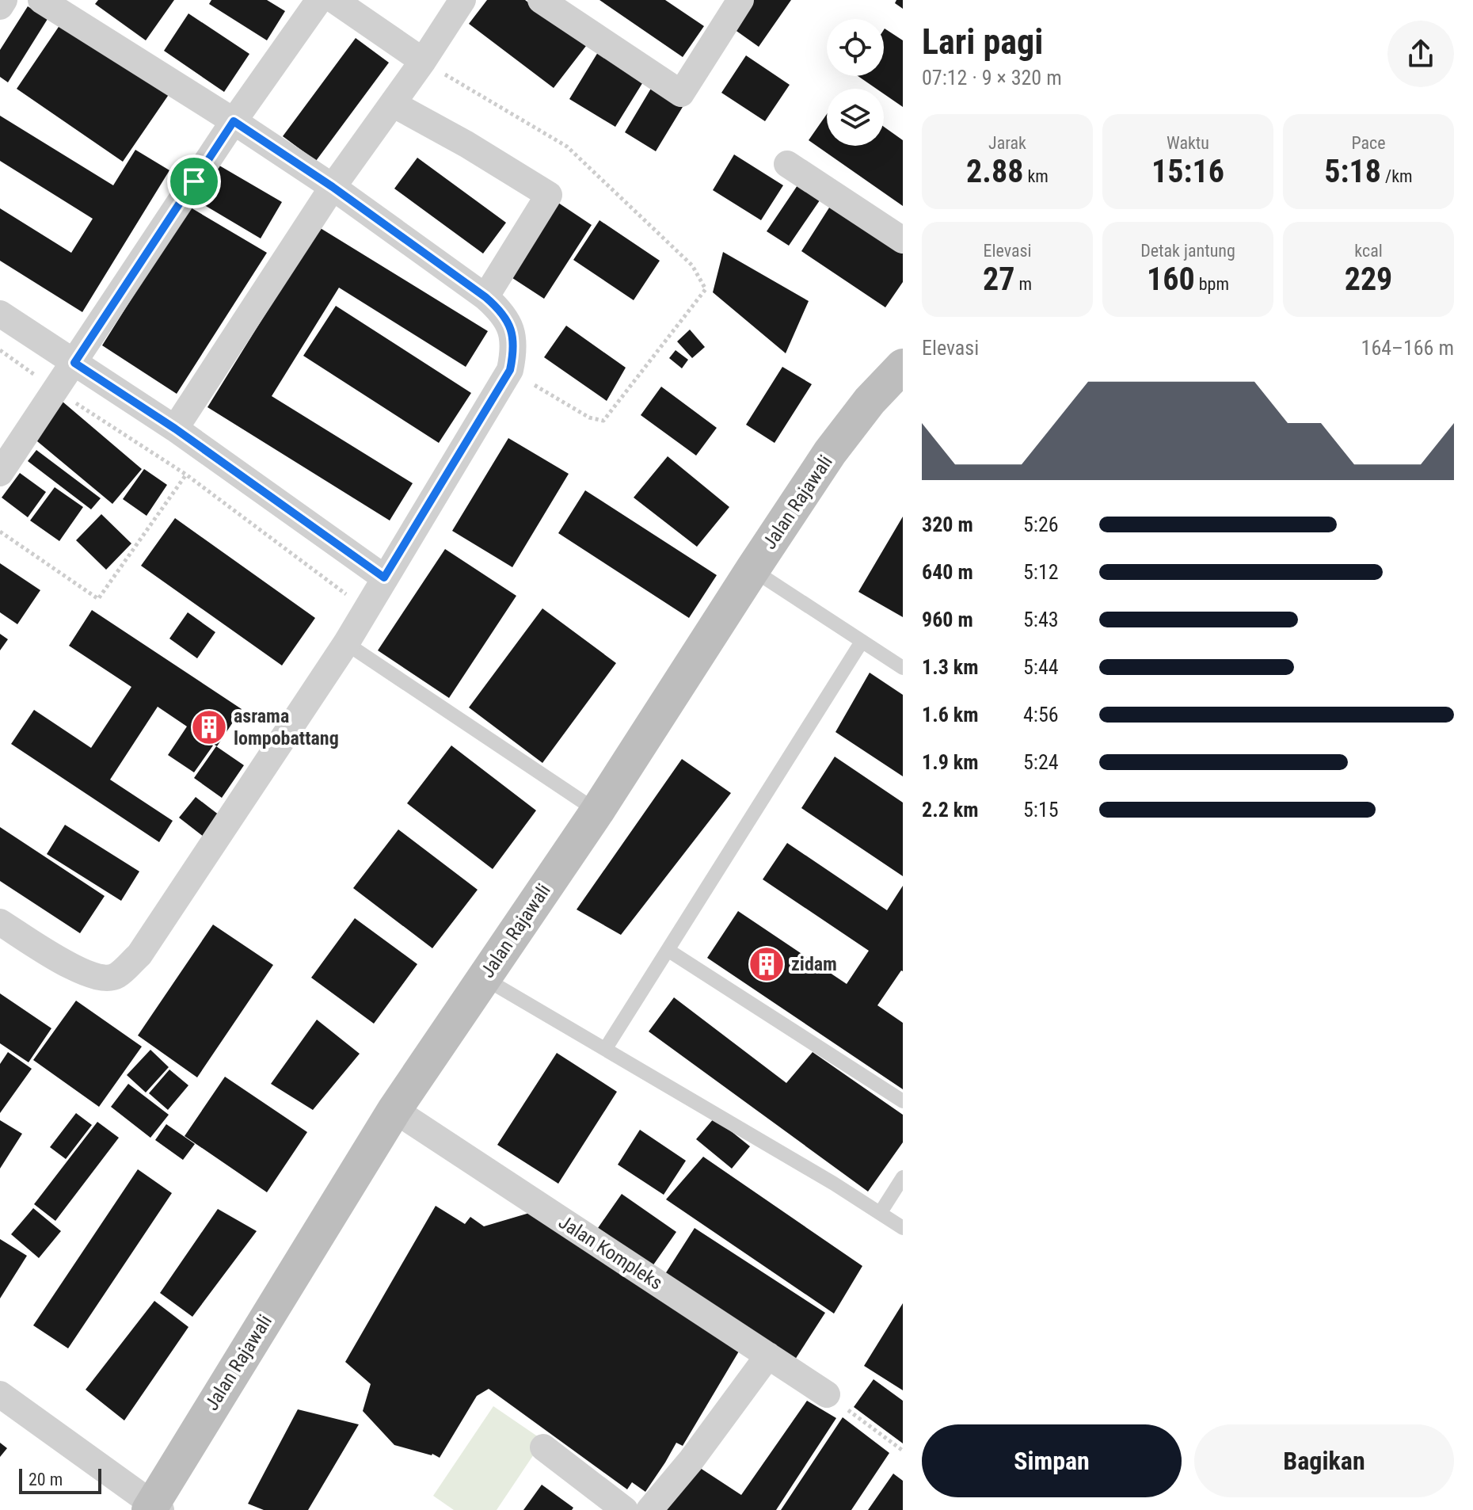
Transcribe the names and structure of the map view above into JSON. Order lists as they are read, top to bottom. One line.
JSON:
{"streets":{"main road":["Jalan Rajawali"],"street":["Jalan Kompleks"]},"crossings":[["Jalan Rajawali","Jalan Kompleks"]],"places":{"building":["asrama lompobattang","zidam"]},"scale_bar":"20 m","page":{"heading":["Lari pagi","07:12 · 9 × 320 m"],"stats":[["Jarak","2.88 km"],["Waktu","15:16"],["Pace","5:18 /km"],["Elevasi","27 m"],["Detak jantung","160 bpm"],["kcal","229"]],"chart":["Elevasi","164–166 m"],"list":[{"name":"320 m","note":"5:26"},{"name":"640 m","note":"5:12"},{"name":"960 m","note":"5:43"},{"name":"1.3 km","note":"5:44"},{"name":"1.6 km","note":"4:56"},{"name":"1.9 km","note":"5:24"},{"name":"2.2 km","note":"5:15"}],"buttons":["Simpan","Bagikan"],"scale":"20 m"}}
